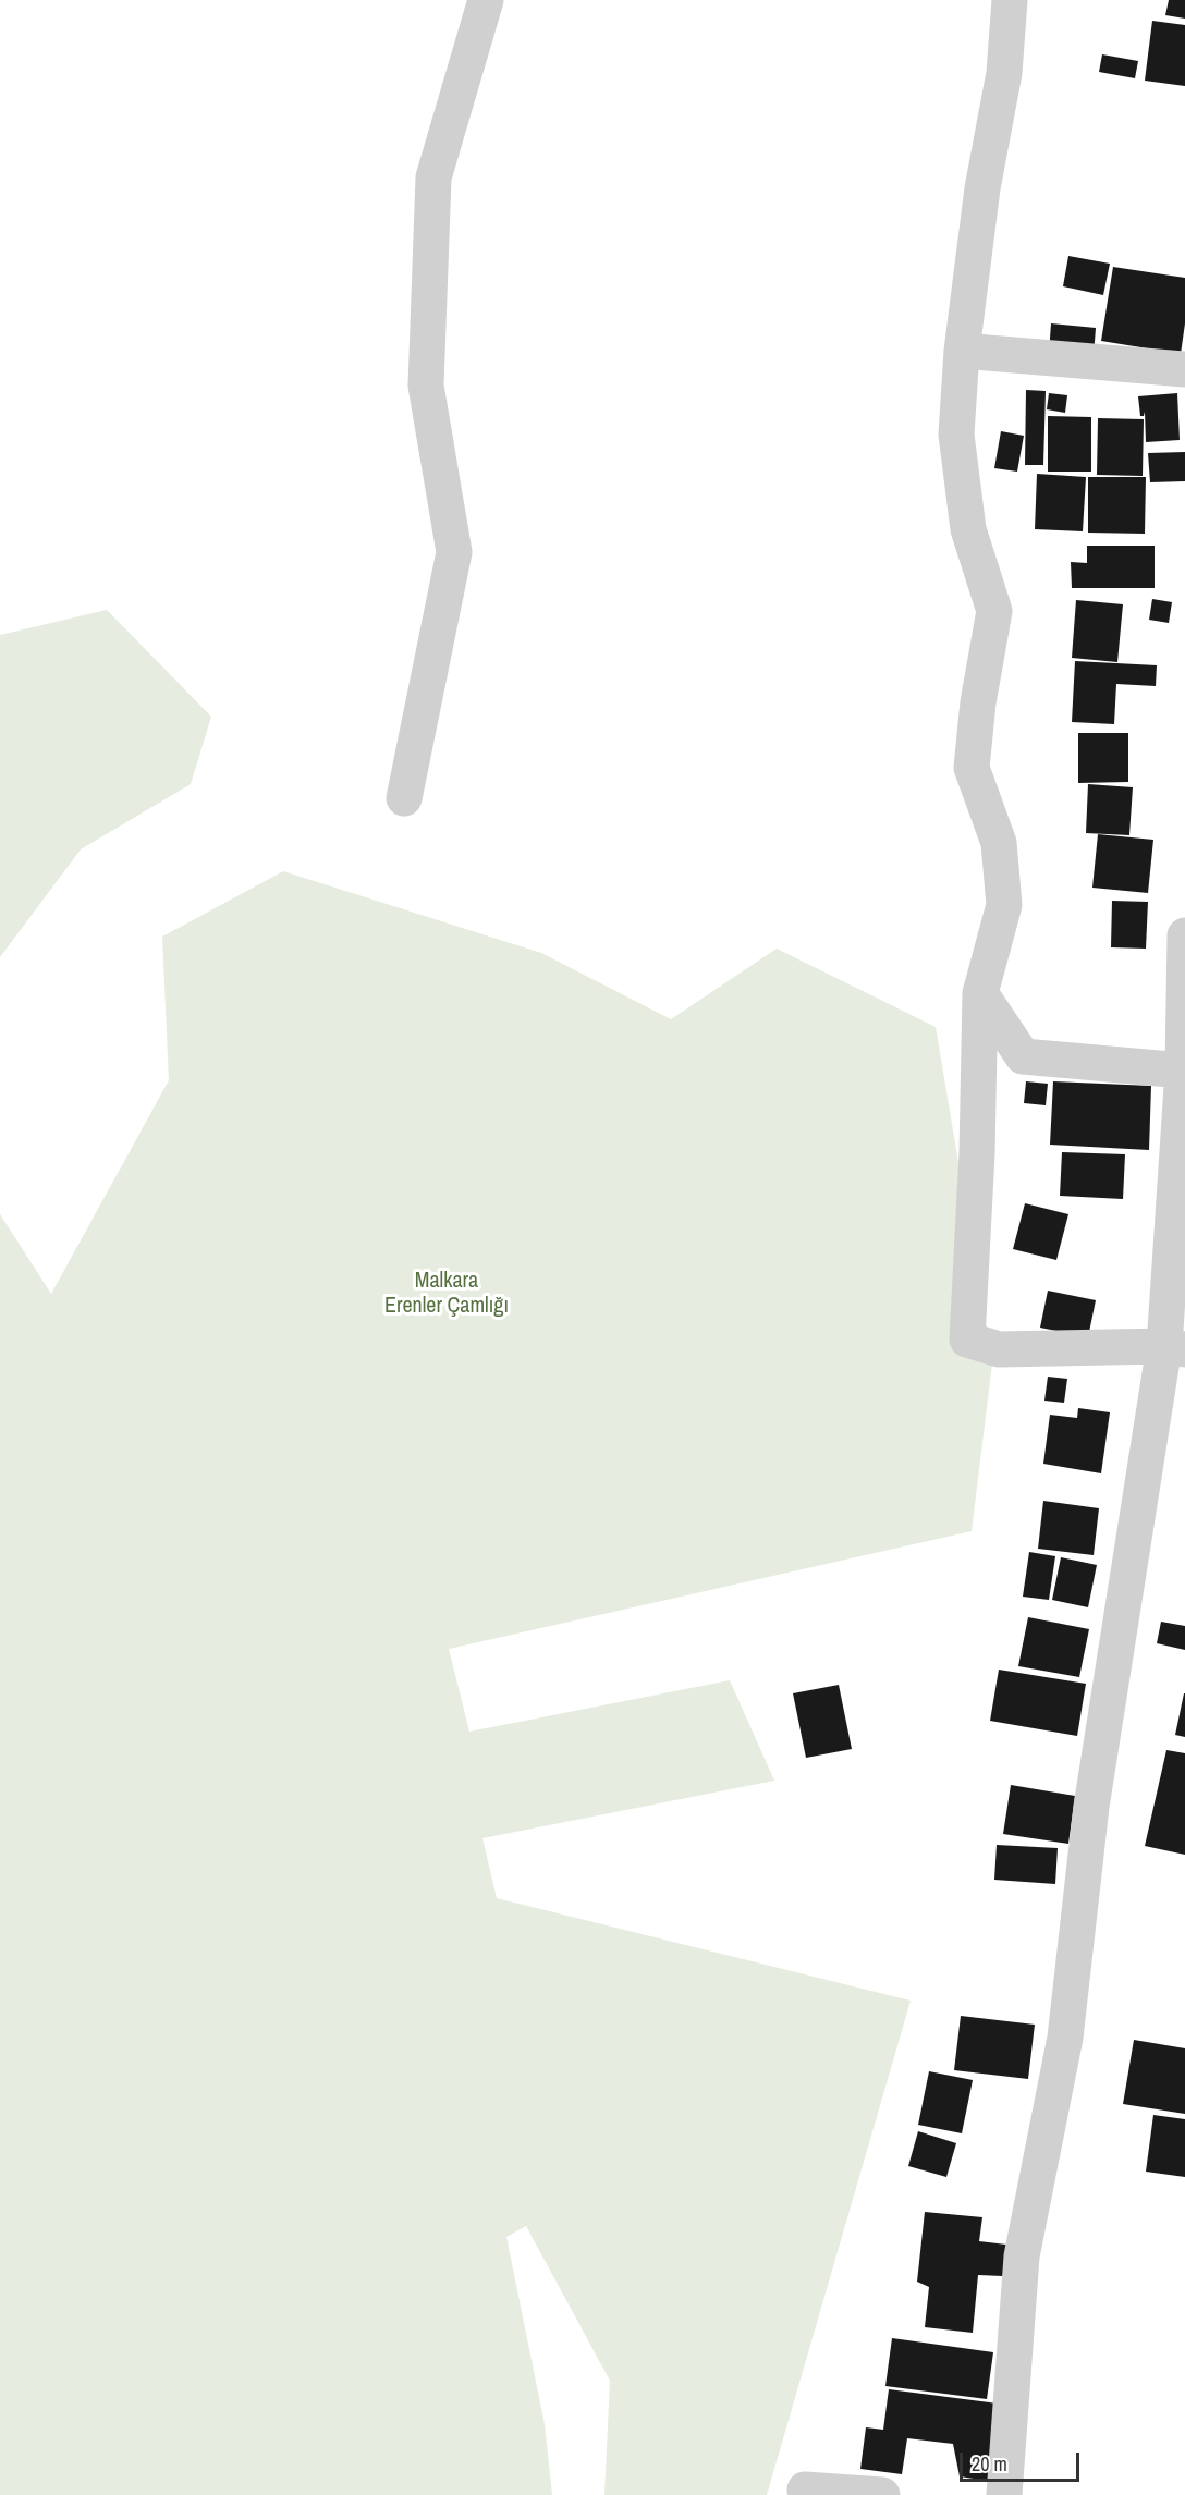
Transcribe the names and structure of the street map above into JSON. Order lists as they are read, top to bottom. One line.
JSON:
{"parks":["Malkara Erenler Çamlığı"],"scale_bar":"20 m"}
